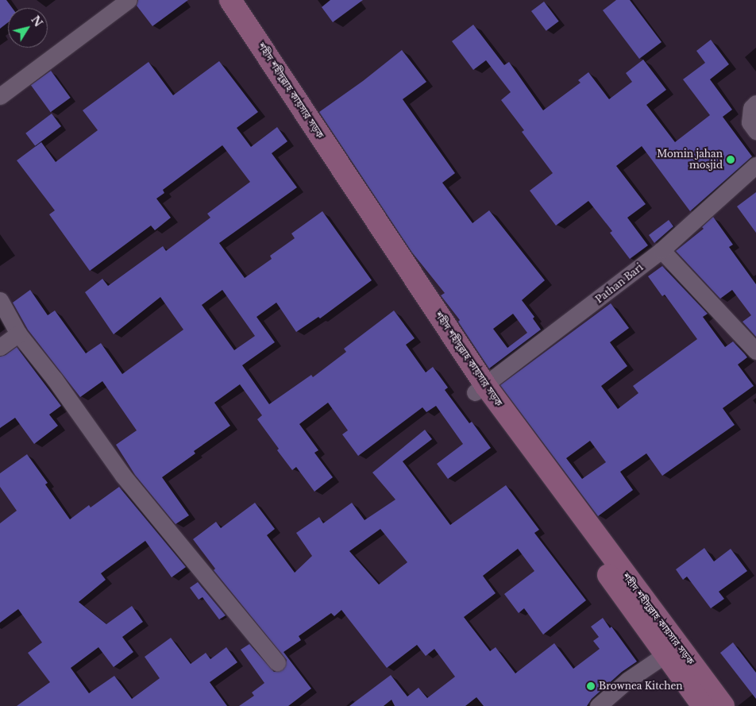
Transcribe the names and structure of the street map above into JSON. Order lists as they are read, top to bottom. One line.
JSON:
{"streets":{"main road":["শহীদ শহীদুল্লাহ কায়সার সড়ক"],"street":["Pathan Bari"]},"crossings":[["শহীদ শহীদুল্লাহ কায়সার সড়ক","Pathan Bari"]],"places":["Momin jahan mosjid","Brownea Kitchen"],"north":"top right"}
